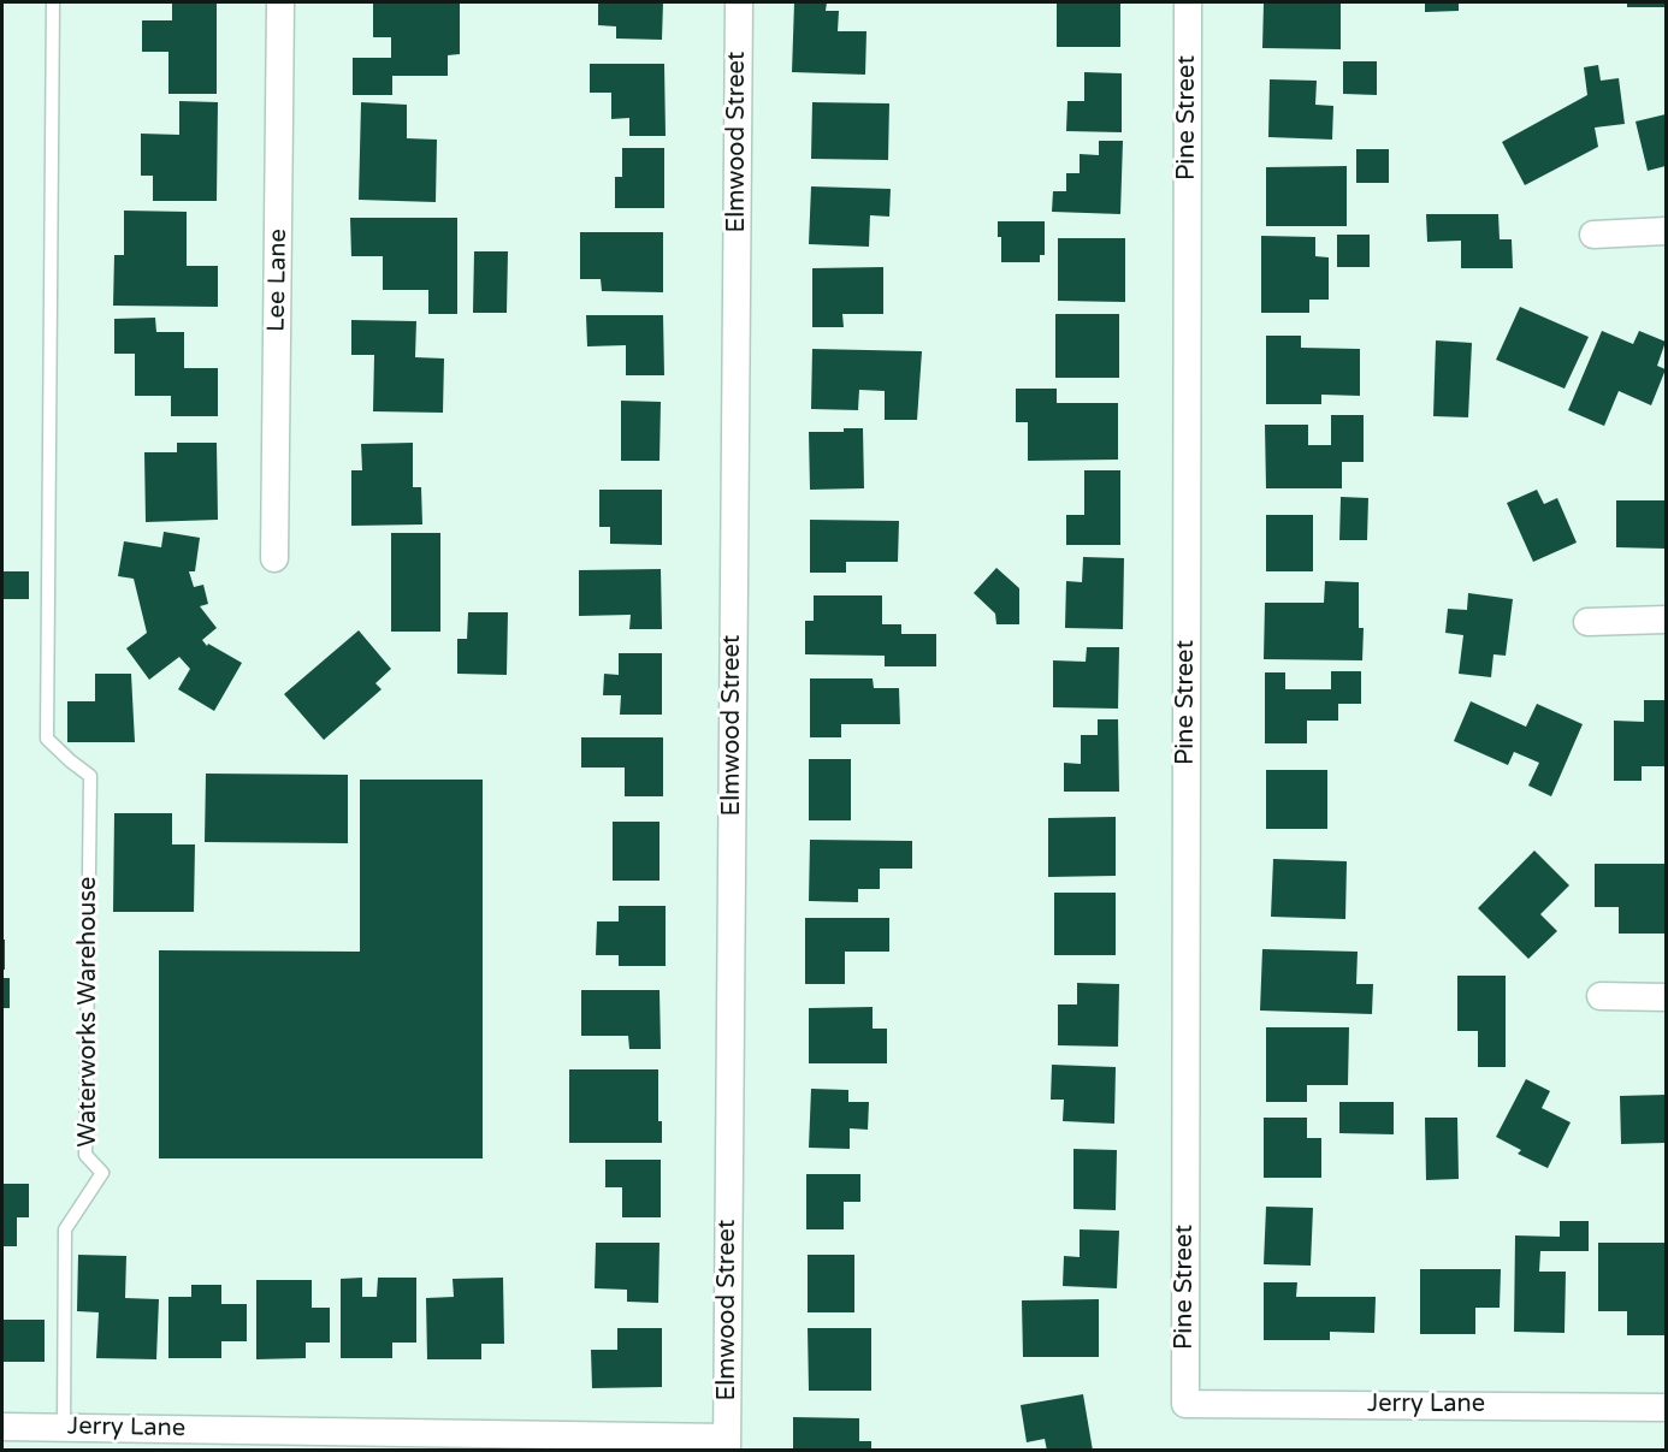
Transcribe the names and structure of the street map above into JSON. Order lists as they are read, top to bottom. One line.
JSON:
{"streets":{"street":["Pine Street","Elmwood Street","Lee Lane","Jerry Lane"],"lane":["Waterworks Warehouse"]},"crossings":[["Pine Street","Jerry Lane"],["Elmwood Street","Jerry Lane"],["Waterworks Warehouse","Jerry Lane"]]}
